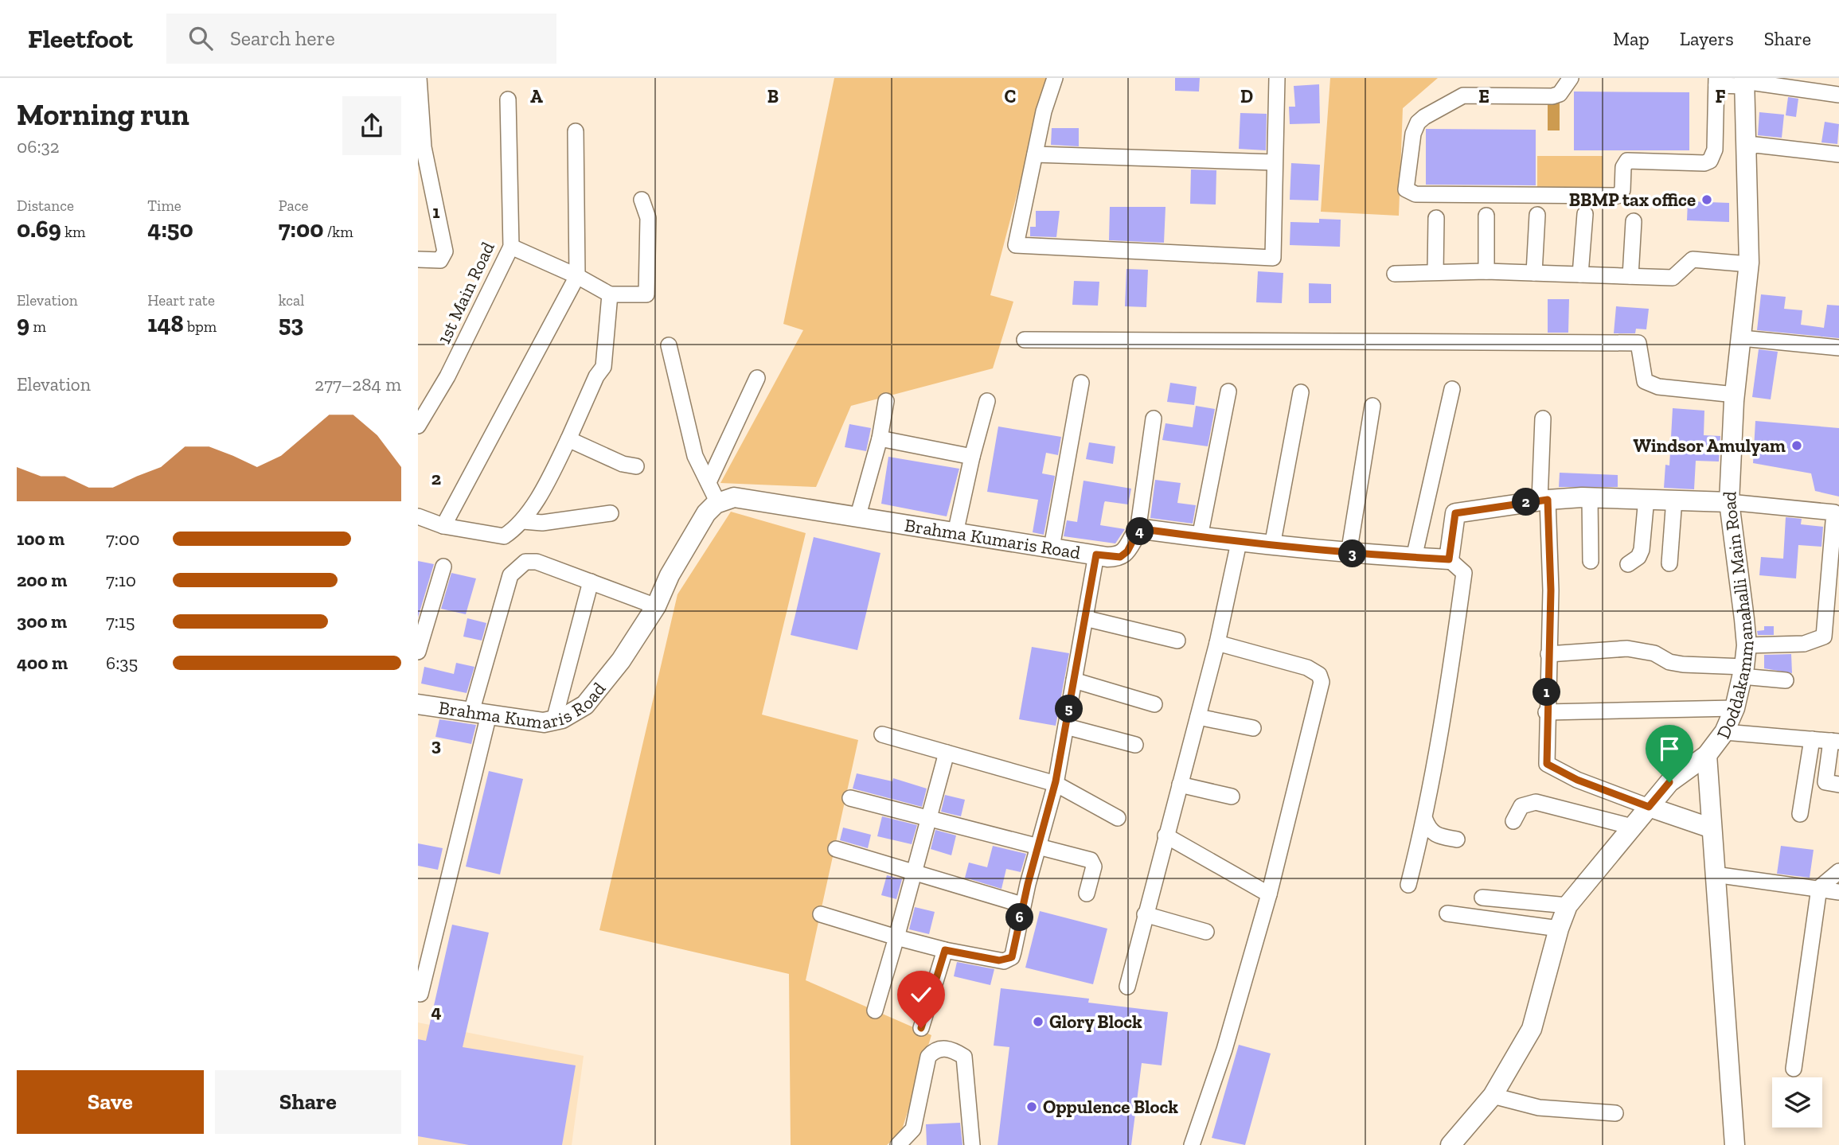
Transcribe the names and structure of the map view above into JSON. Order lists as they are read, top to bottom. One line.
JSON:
{"streets":{"street":["1st Main Road","Brahma Kumaris Road","Doddakammanahalli Main Road"]},"places":["BBMP tax office","Windsor Amulyam","Glory Block","Oppulence Block"],"page":{"header":"Fleetfoot","search":"Search here","nav":["Map","Layers","Share"],"heading":["Morning run","06:32"],"stats":[["Distance","0.69 km"],["Time","4:50"],["Pace","7:00 /km"],["Elevation","9 m"],["Heart rate","148 bpm"],["kcal","53"]],"chart":["Elevation","277–284 m"],"pins":["2","4","3","1","5","6"],"list":[{"name":"100 m","note":"7:00"},{"name":"200 m","note":"7:10"},{"name":"300 m","note":"7:15"},{"name":"400 m","note":"6:35"}],"buttons":["Save","Share"]},"grid":{"columns":["A","B","C","D","E","F"],"rows":["1","2","3","4"]}}
